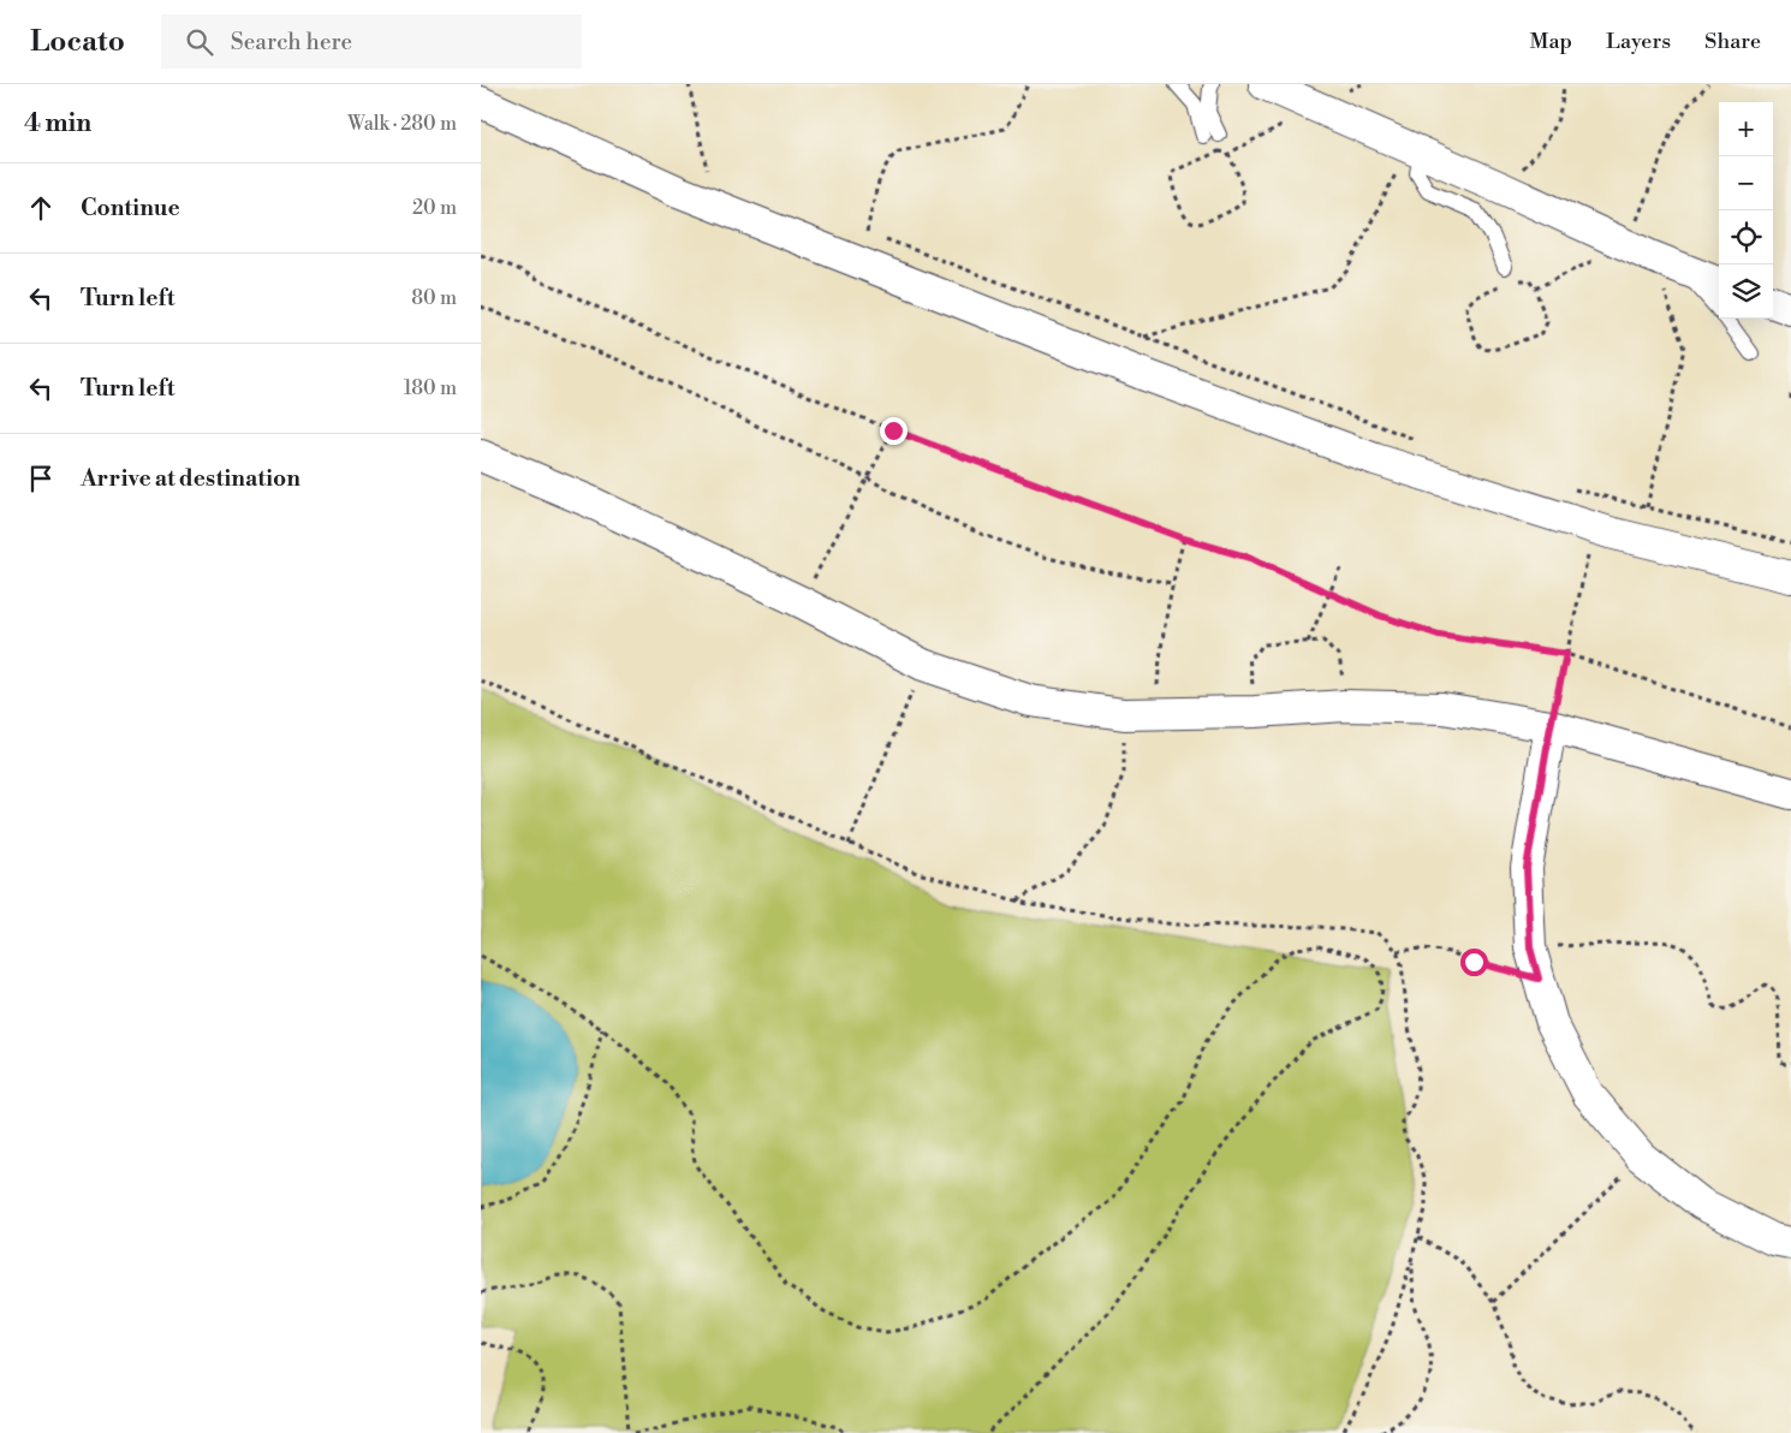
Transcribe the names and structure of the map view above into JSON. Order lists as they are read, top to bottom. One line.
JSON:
{"page":{"header":"Locato","search":"Search here","nav":["Map","Layers","Share"],"heading":["4 min","Walk · 280 m"],"map_buttons":["+","−"],"list":[["Continue","20 m"],["Turn left","80 m"],["Turn left","180 m"],"Arrive at destination"]}}
